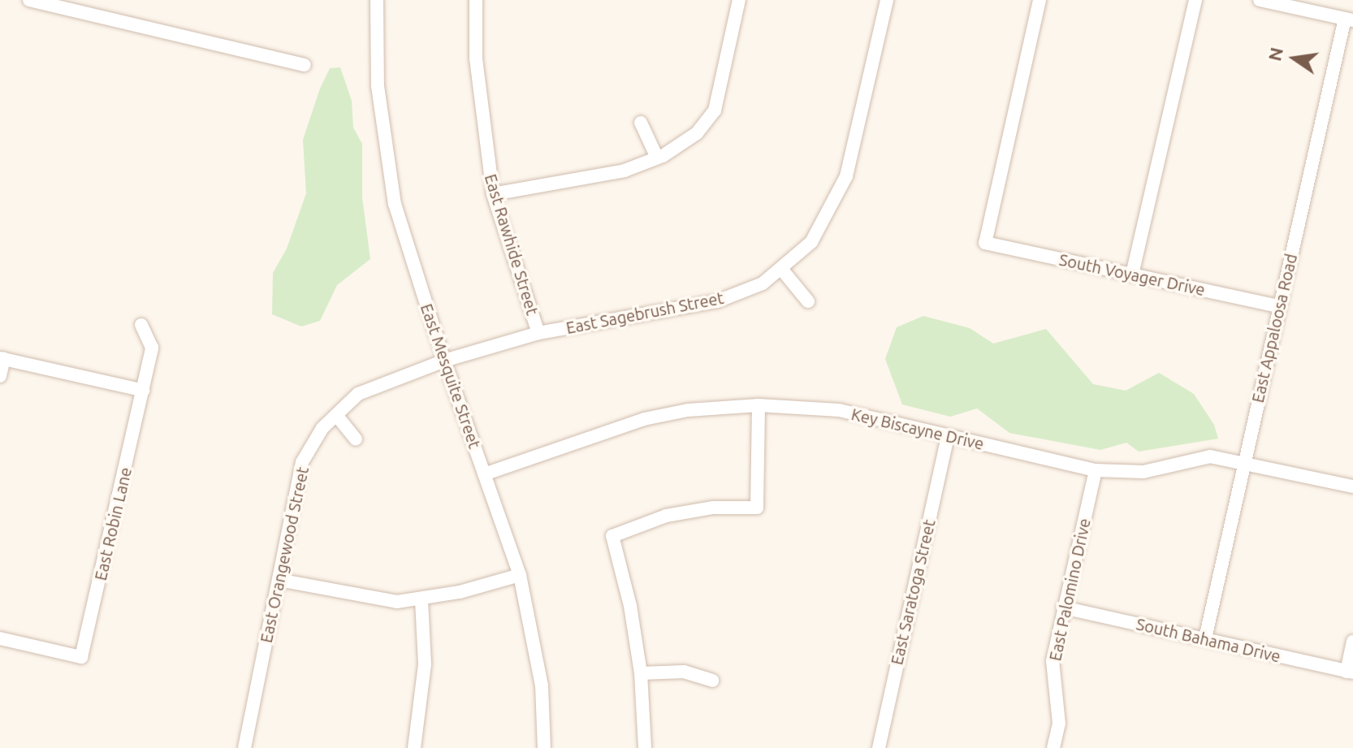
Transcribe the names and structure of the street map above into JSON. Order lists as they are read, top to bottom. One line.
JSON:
{"streets":{"street":["East Rawhide Street","South Voyager Drive","East Sagebrush Street","East Appaloosa Road","East Mesquite Street","Key Biscayne Drive","East Robin Lane","East Orangewood Street","East Palomino Drive","East Saratoga Street","South Bahama Drive"]},"crossings":[["East Rawhide Street","East Sagebrush Street"],["South Voyager Drive","East Appaloosa Road"],["East Sagebrush Street","East Mesquite Street"],["East Sagebrush Street","East Orangewood Street"],["East Appaloosa Road","Key Biscayne Drive"],["East Appaloosa Road","South Bahama Drive"],["East Mesquite Street","Key Biscayne Drive"],["East Mesquite Street","East Orangewood Street"],["Key Biscayne Drive","East Palomino Drive"],["Key Biscayne Drive","East Saratoga Street"],["East Palomino Drive","South Bahama Drive"]],"north":"left"}
